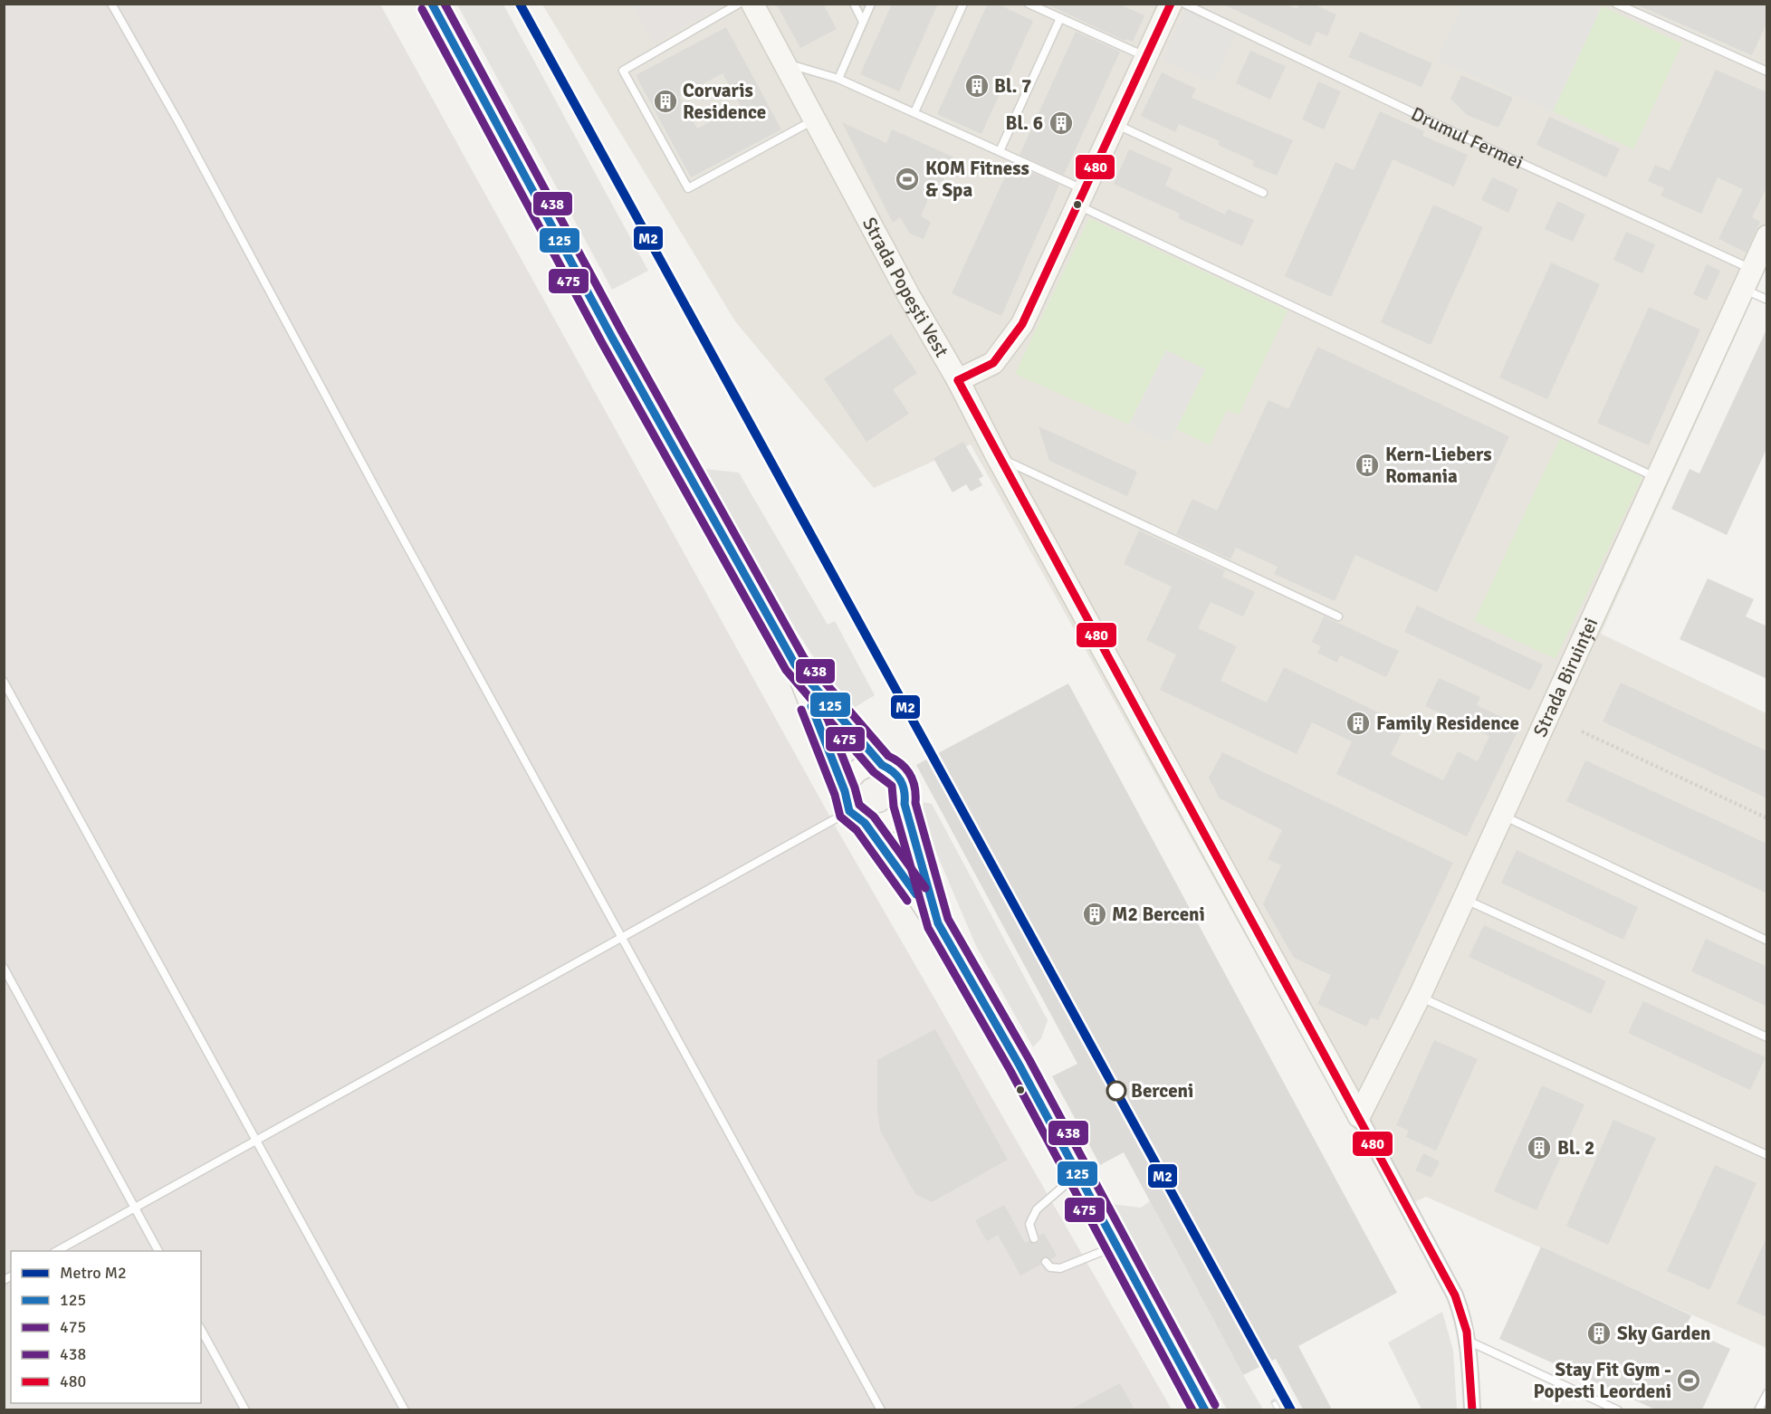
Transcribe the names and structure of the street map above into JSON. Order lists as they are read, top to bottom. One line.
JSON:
{"streets":{"street":["Strada Popești Vest","Strada Biruinței"],"lane":["Drumul Fermei"]},"crossings":[["Drumul Fermei","Strada Biruinței"],["Strada Popești Vest","Strada Biruinței"]],"places":{"building":["Bl. 7","Corvaris Residence","Bl. 6","Kern-Liebers Romania","Family Residence","M2 Berceni","Bl. 2","Sky Garden"],"sports":["KOM Fitness & Spa","Stay Fit Gym - Popesti Leordeni"],"other":["Berceni"]},"lines":["metro line M2","transit line 125","transit line 438","transit line 480","transit line 475"],"legend":["Metro M2","125","475","438","480"]}
